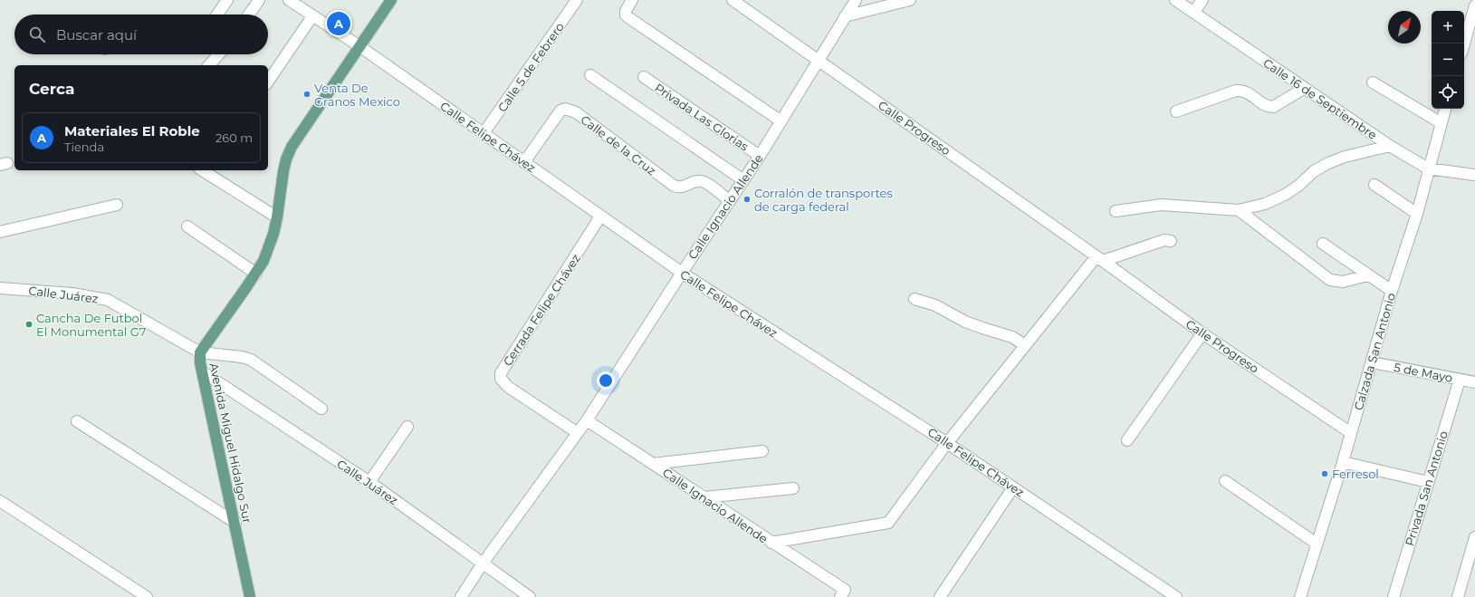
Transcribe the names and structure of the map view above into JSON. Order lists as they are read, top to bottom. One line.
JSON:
{"streets":{"main road":["Avenida Miguel Hidalgo Sur"],"street":["Calle 5 de Febrero","Calle 16 de Septiembre","Privada Las Glorias","Calle Progreso","Calle Felipe Chávez","Calle de la Cruz","Calle Ignacio Allende","Calle Juárez","Cerrada Felipe Chávez","Calzada San Antonio","5 de Mayo","Privada San Antonio"]},"crossings":[["Calle 5 de Febrero","Calle Felipe Chávez"],["Calle 16 de Septiembre","Calzada San Antonio"],["Privada Las Glorias","Calle Ignacio Allende"],["Calle Progreso","Calle Ignacio Allende"],["Calle Progreso","Calzada San Antonio"],["Calle Felipe Chávez","Calle de la Cruz"],["Calle Felipe Chávez","Calle Ignacio Allende"],["Calle Felipe Chávez","Cerrada Felipe Chávez"],["Calle Felipe Chávez","Avenida Miguel Hidalgo Sur"],["Calle de la Cruz","Calle Ignacio Allende"],["Calle Ignacio Allende","Calle Juárez"],["Calle Ignacio Allende","Cerrada Felipe Chávez"],["Calle Juárez","Avenida Miguel Hidalgo Sur"],["Calzada San Antonio","5 de Mayo"],["5 de Mayo","Privada San Antonio"]],"places":["Venta De Granos Mexico","Corralón de transportes de carga federal","Cancha De Futbol El Monumental G7","Ferresol"],"north":"top right","page":{"pins":"A","map_buttons":["+","−"],"search":"Buscar aquí","heading":"Cerca","list":[{"mark":"A","name":"Materiales El Roble","note":"Tienda","value":"260 m"}]}}
